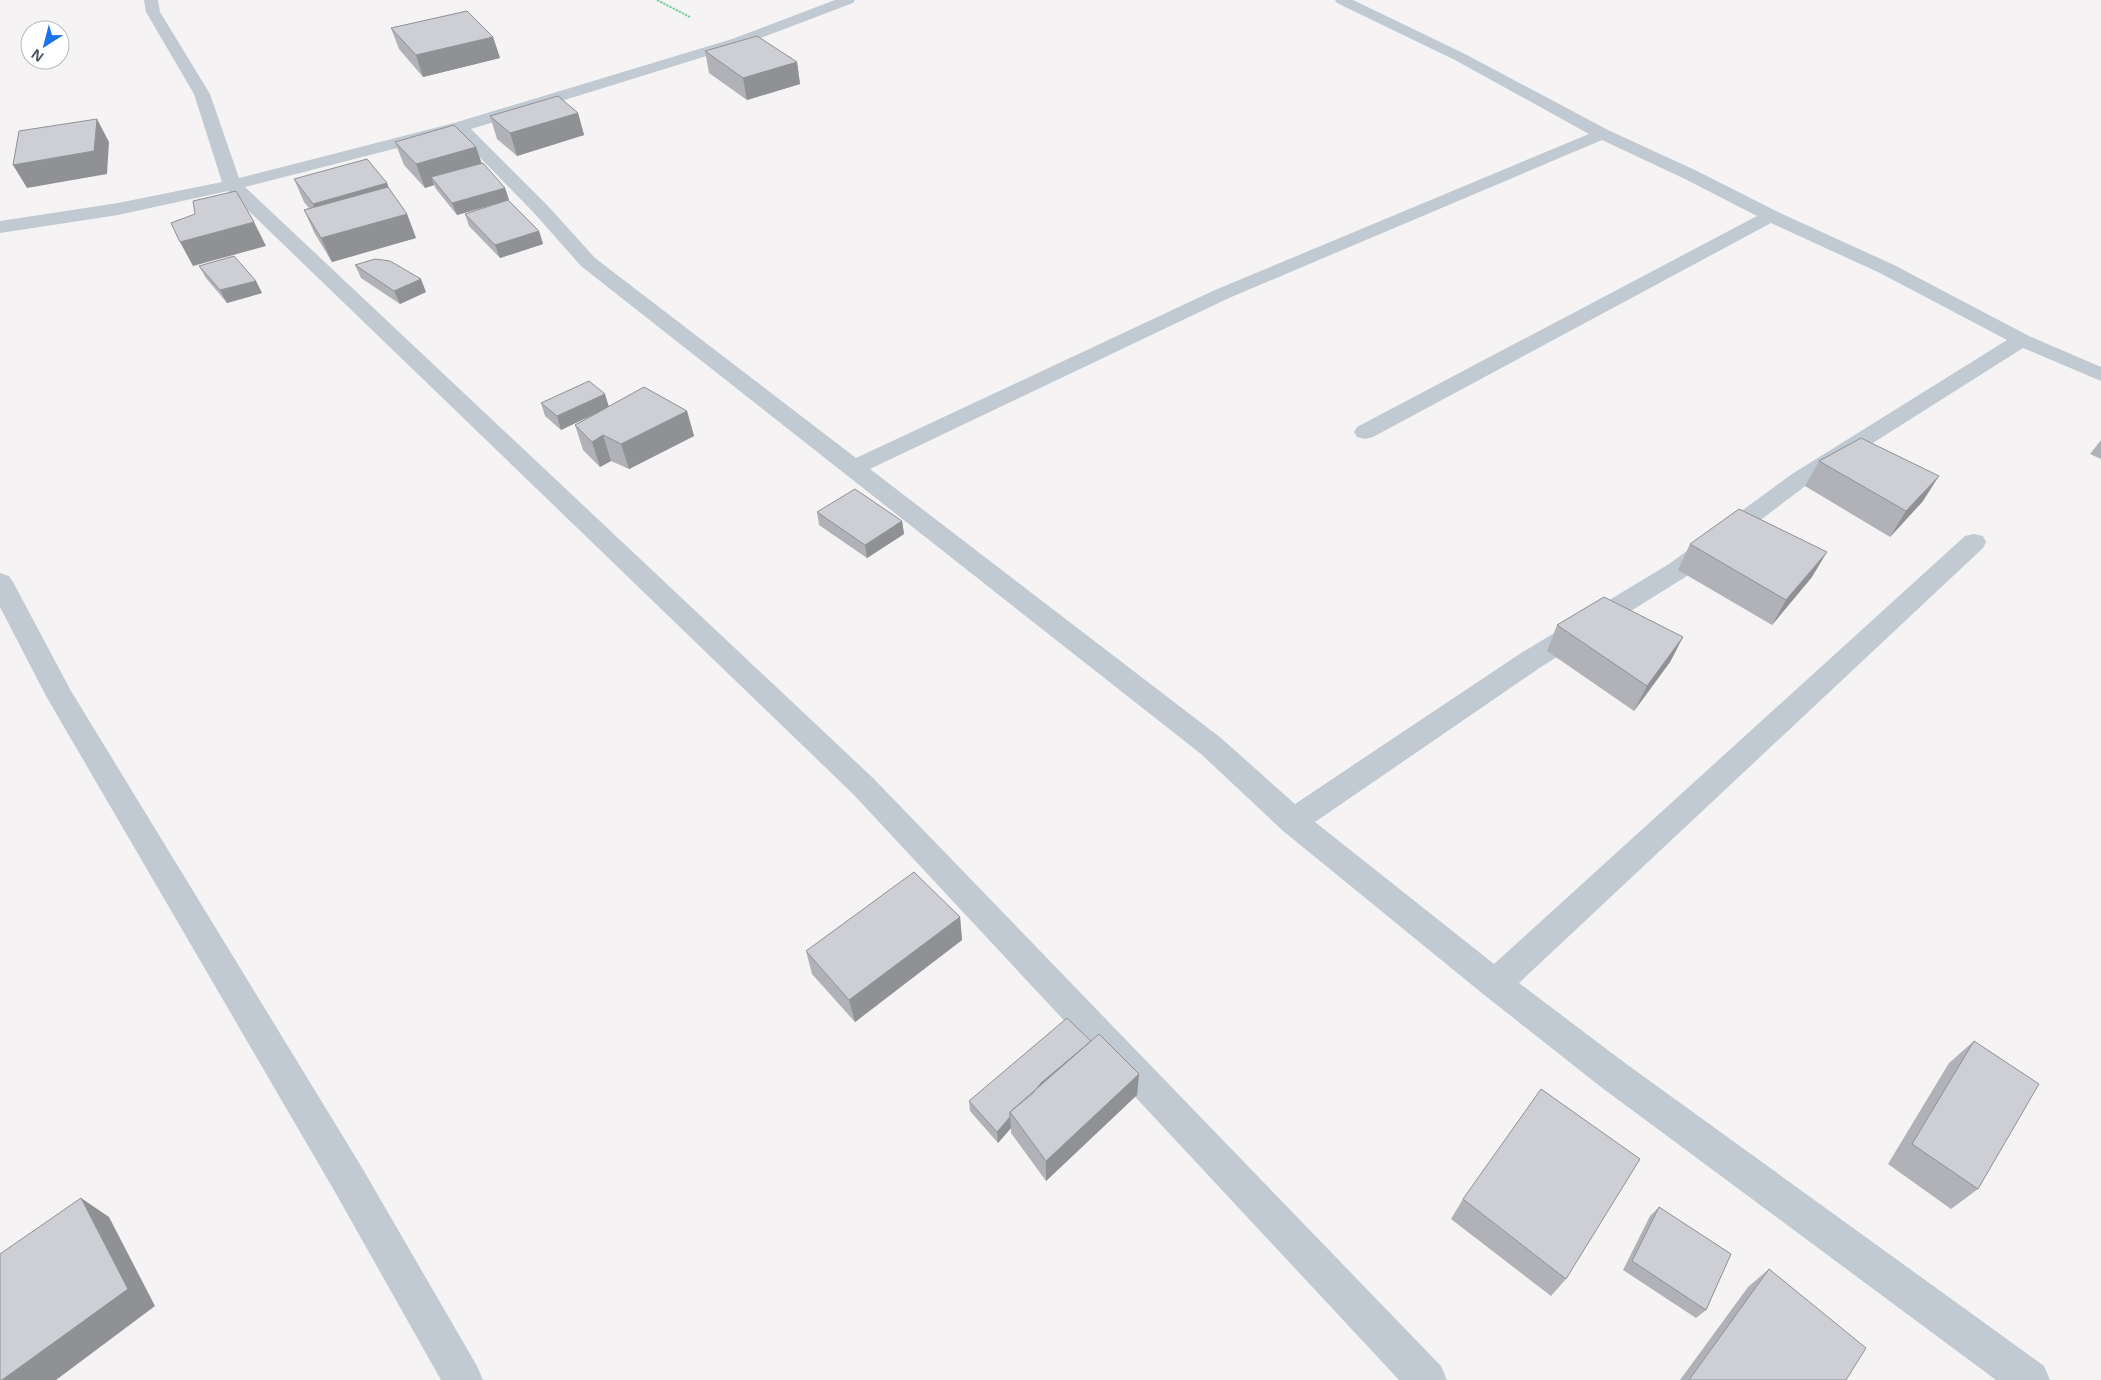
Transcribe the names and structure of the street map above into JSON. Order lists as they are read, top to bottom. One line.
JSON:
{"north":"bottom left"}
